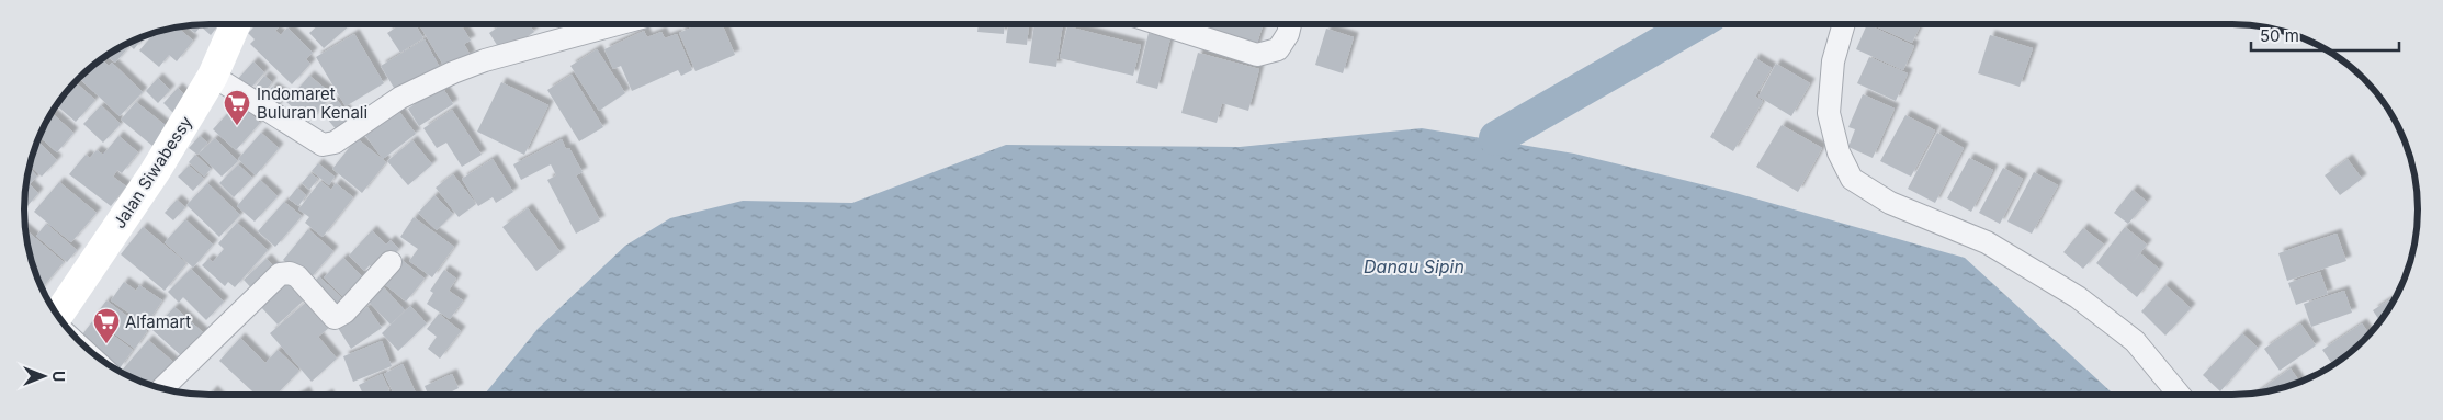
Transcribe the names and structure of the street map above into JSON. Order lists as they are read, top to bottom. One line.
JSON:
{"streets":{"main road":["Jalan Siwabessy"]},"water":["Danau Sipin"],"places":{"supermarket":["Indomaret Buluran Kenali","Alfamart"]},"scale_bar":"50 m","north":"right"}
